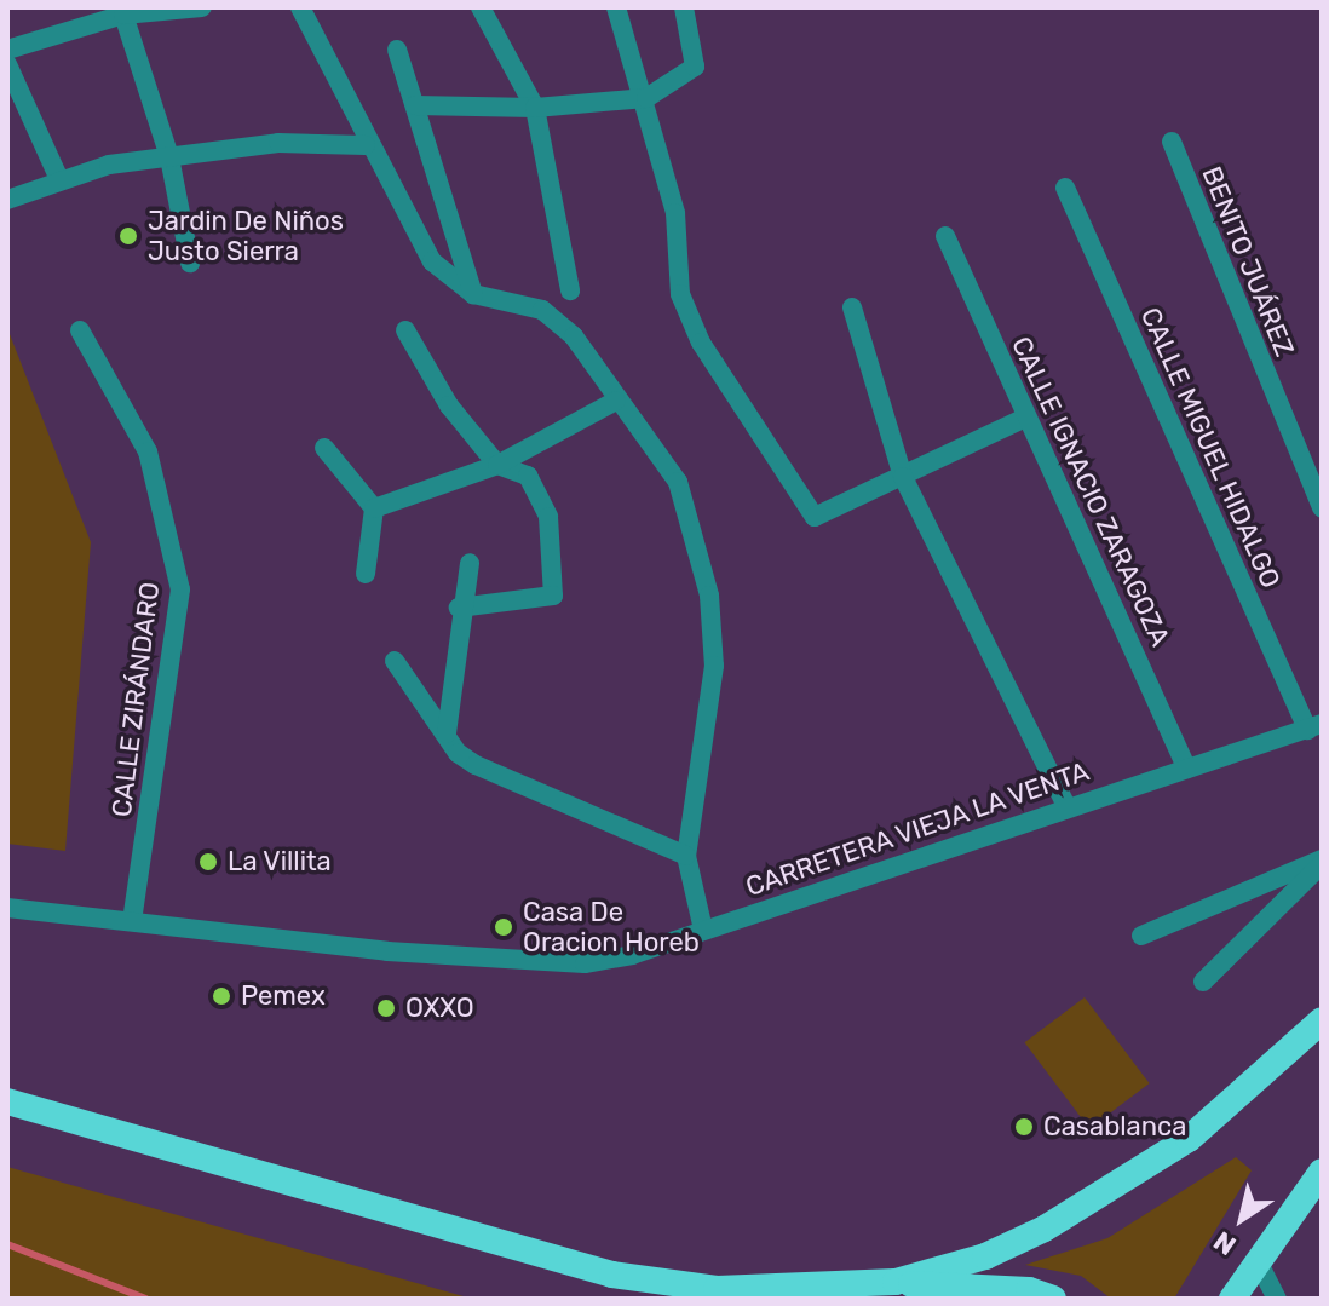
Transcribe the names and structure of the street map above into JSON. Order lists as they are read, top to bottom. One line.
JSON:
{"streets":{"street":["BENITO JUÁREZ","CALLE MIGUEL HIDALGO","CALLE IGNACIO ZARAGOZA","CALLE ZIRÁNDARO","CARRETERA VIEJA LA VENTA"]},"crossings":[["CALLE MIGUEL HIDALGO","CARRETERA VIEJA LA VENTA"],["CALLE IGNACIO ZARAGOZA","CARRETERA VIEJA LA VENTA"],["CALLE ZIRÁNDARO","CARRETERA VIEJA LA VENTA"]],"places":["Jardin De Niños Justo Sierra","La Villita","Casa De Oracion Horeb","Pemex","OXXO","Casablanca"],"north":"bottom left"}
